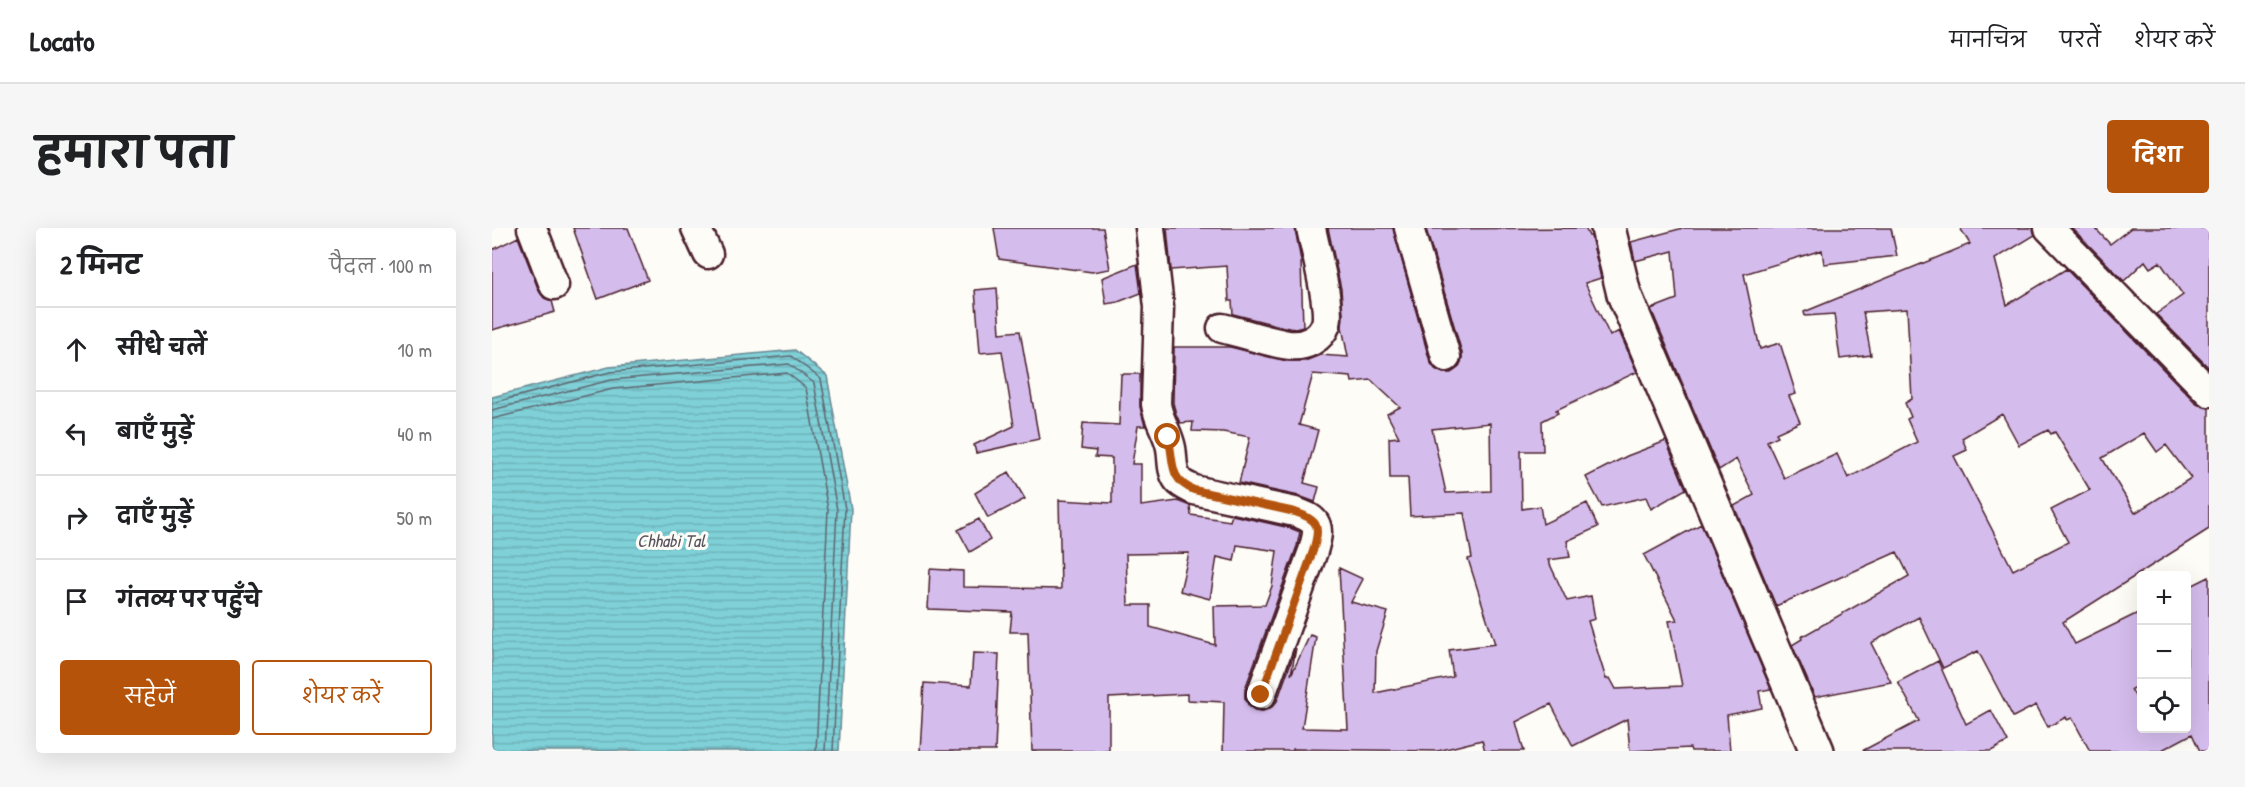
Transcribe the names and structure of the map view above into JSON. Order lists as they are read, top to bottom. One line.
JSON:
{"water":["Chhabi Tal"],"page":{"header":"Locato","nav":["मानचित्र","परतें","शेयर करें"],"title":"हमारा पता","buttons":["दिशा",["सहेजें","शेयर करें"]],"heading":["2 मिनट","पैदल · 100 m"],"list":[["सीधे चलें","10 m"],["बाएँ मुड़ें","40 m"],["दाएँ मुड़ें","50 m"],"गंतव्य पर पहुँचे"],"map_buttons":["+","−"]}}
